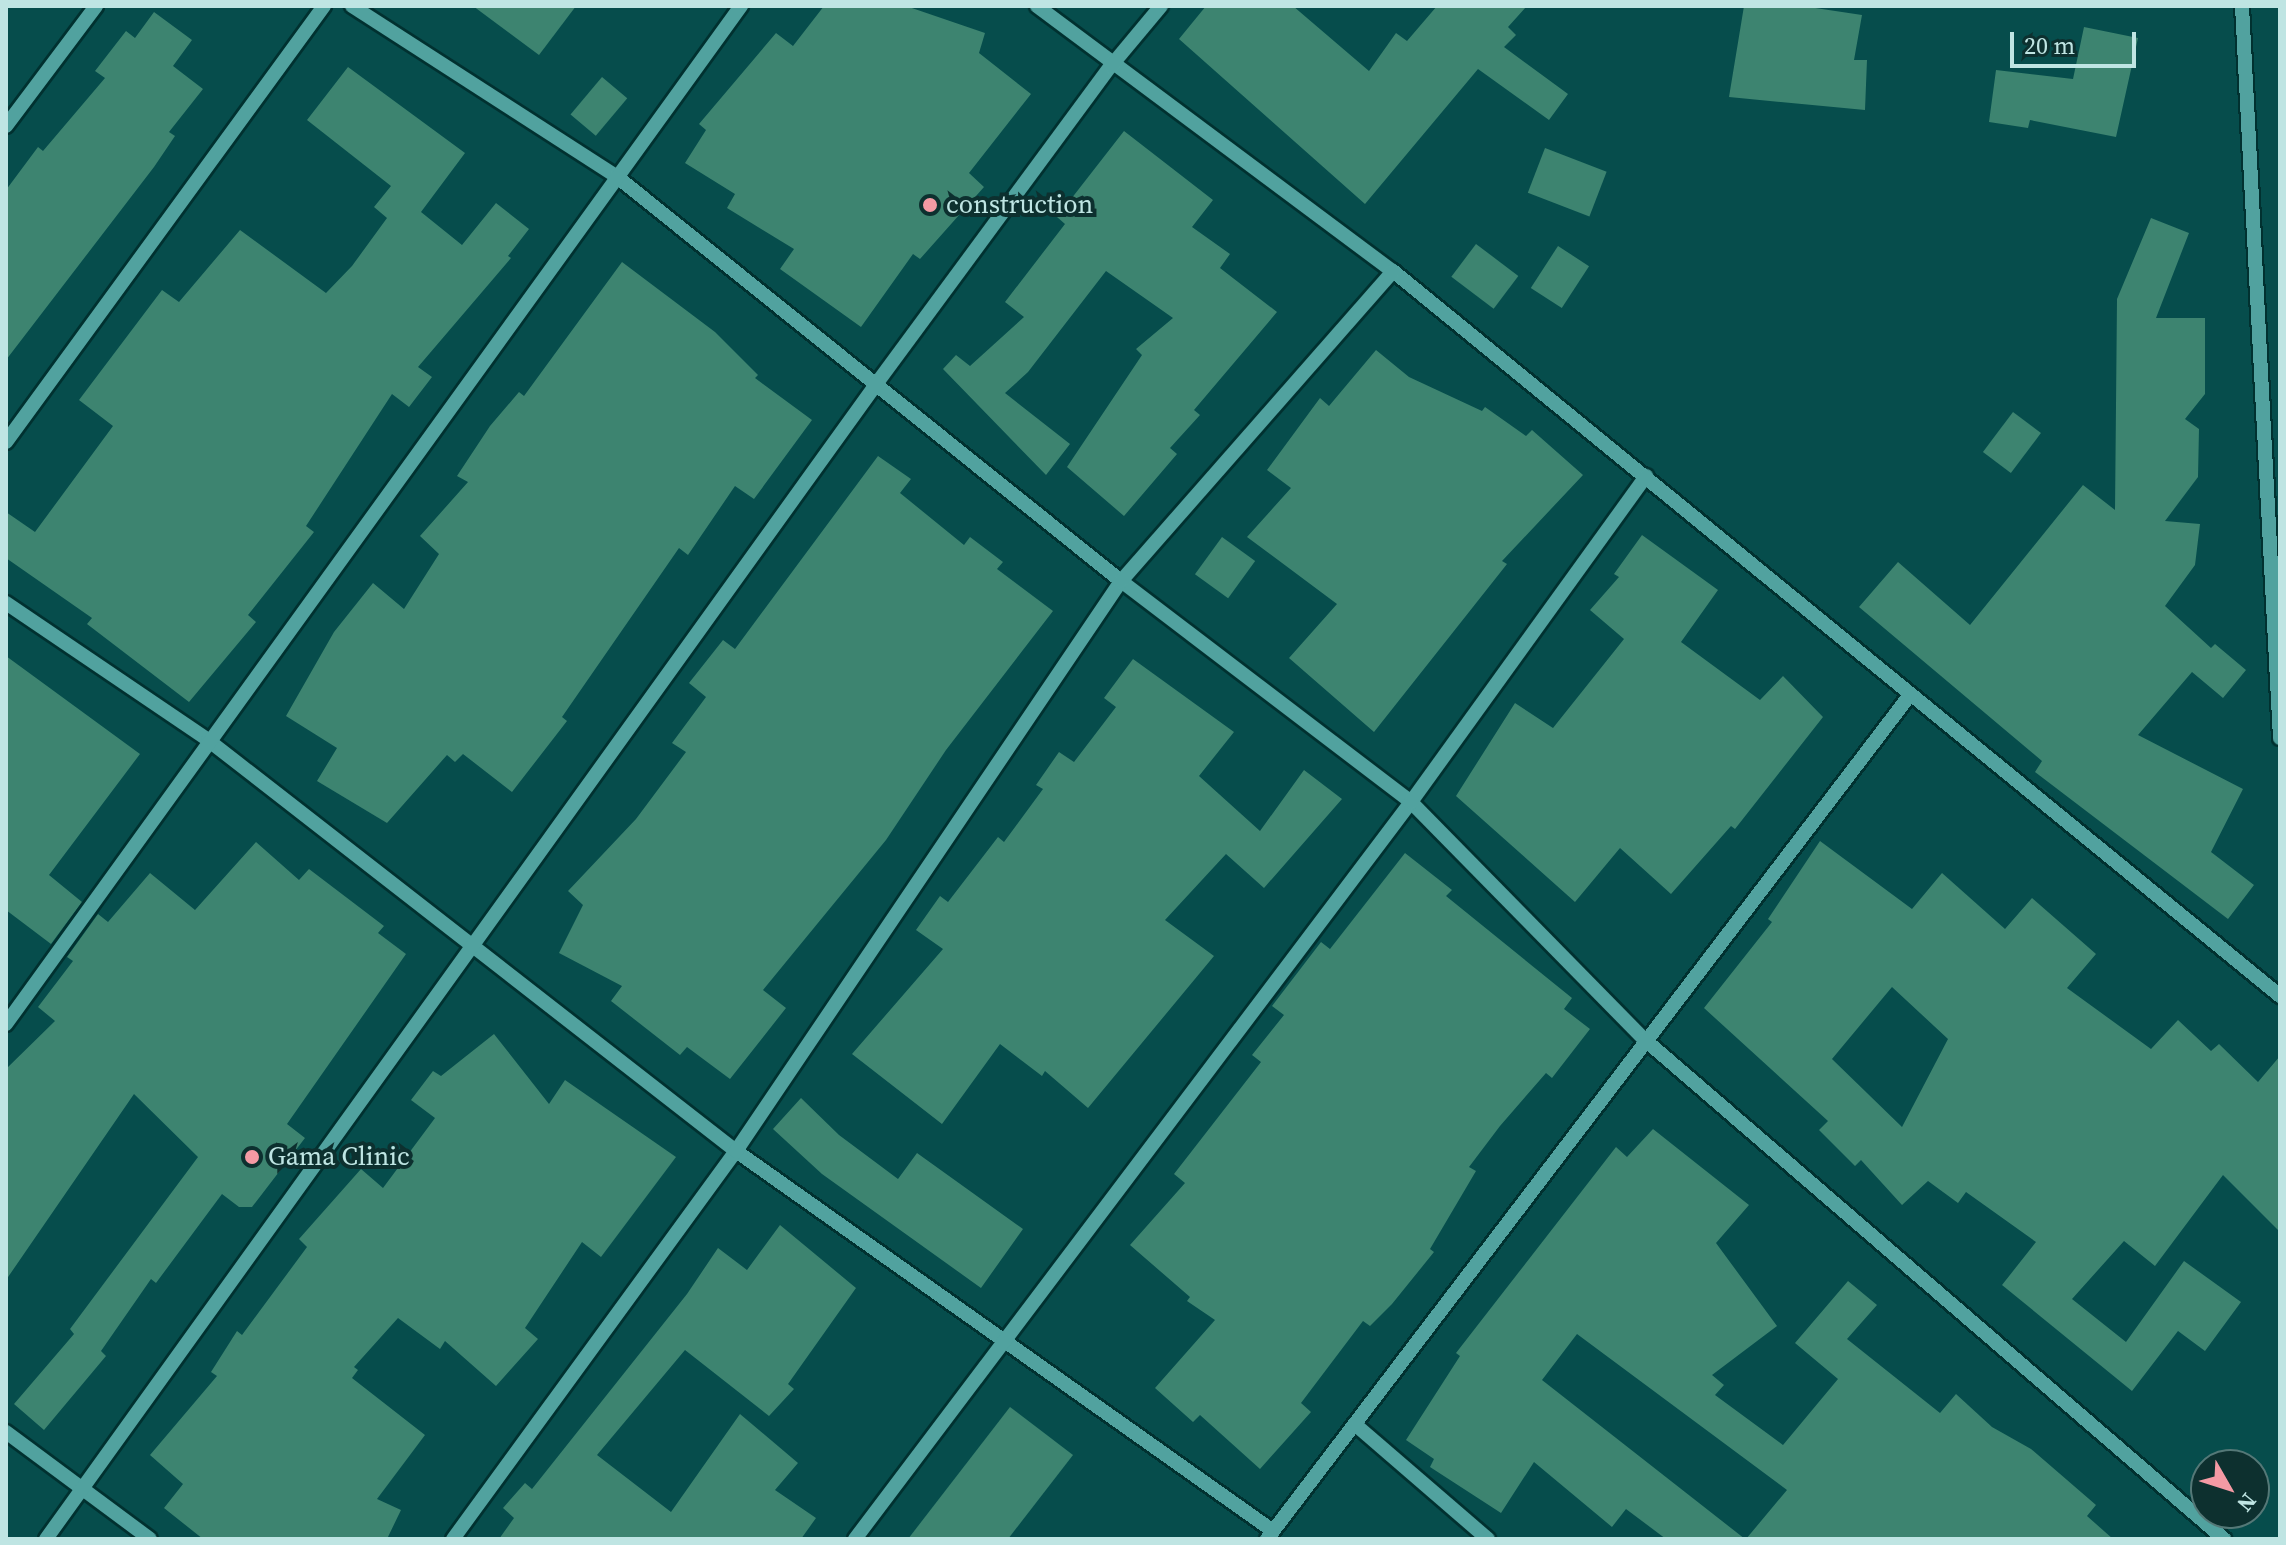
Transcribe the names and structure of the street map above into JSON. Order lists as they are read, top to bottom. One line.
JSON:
{"places":["construction","Gama Clinic"],"scale_bar":"20 m","north":"bottom right"}
